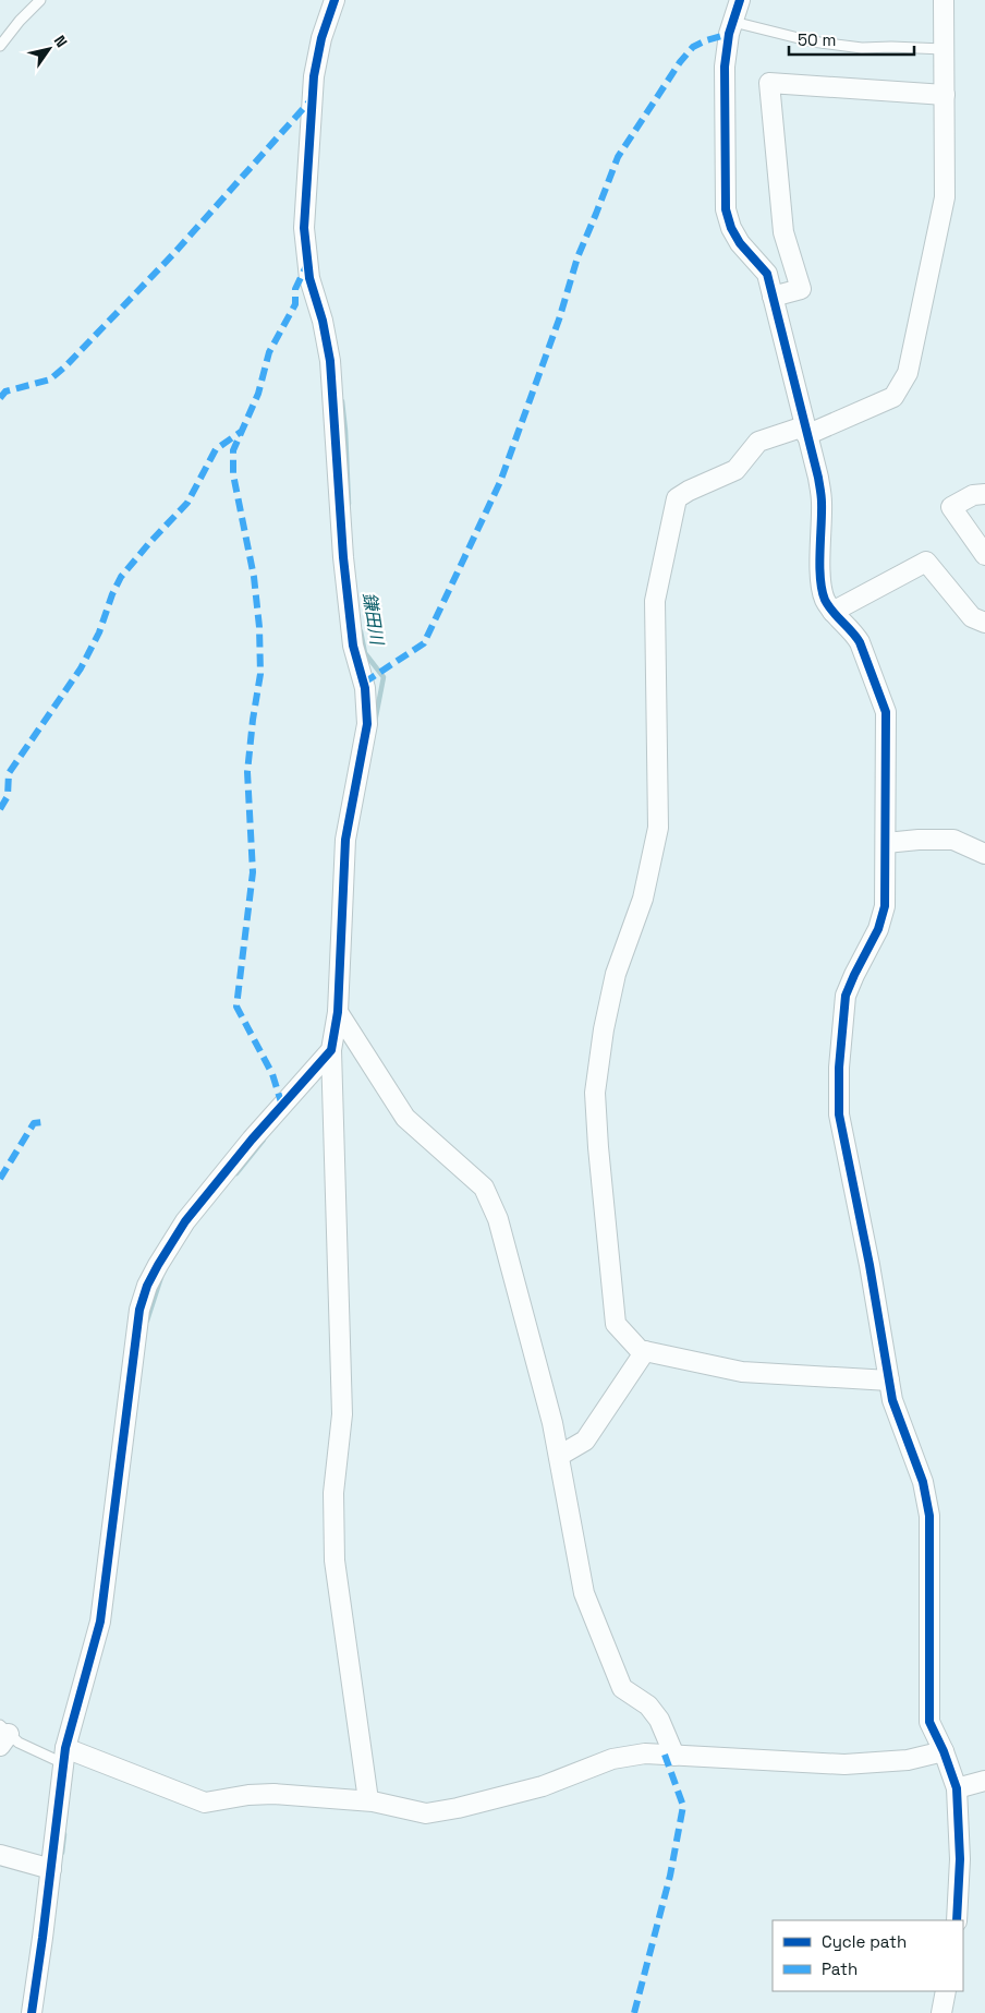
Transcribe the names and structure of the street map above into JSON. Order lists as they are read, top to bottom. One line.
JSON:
{"water":["鎌田川"],"legend":["Cycle path","Path"],"scale_bar":"50 m","north":"top right"}
